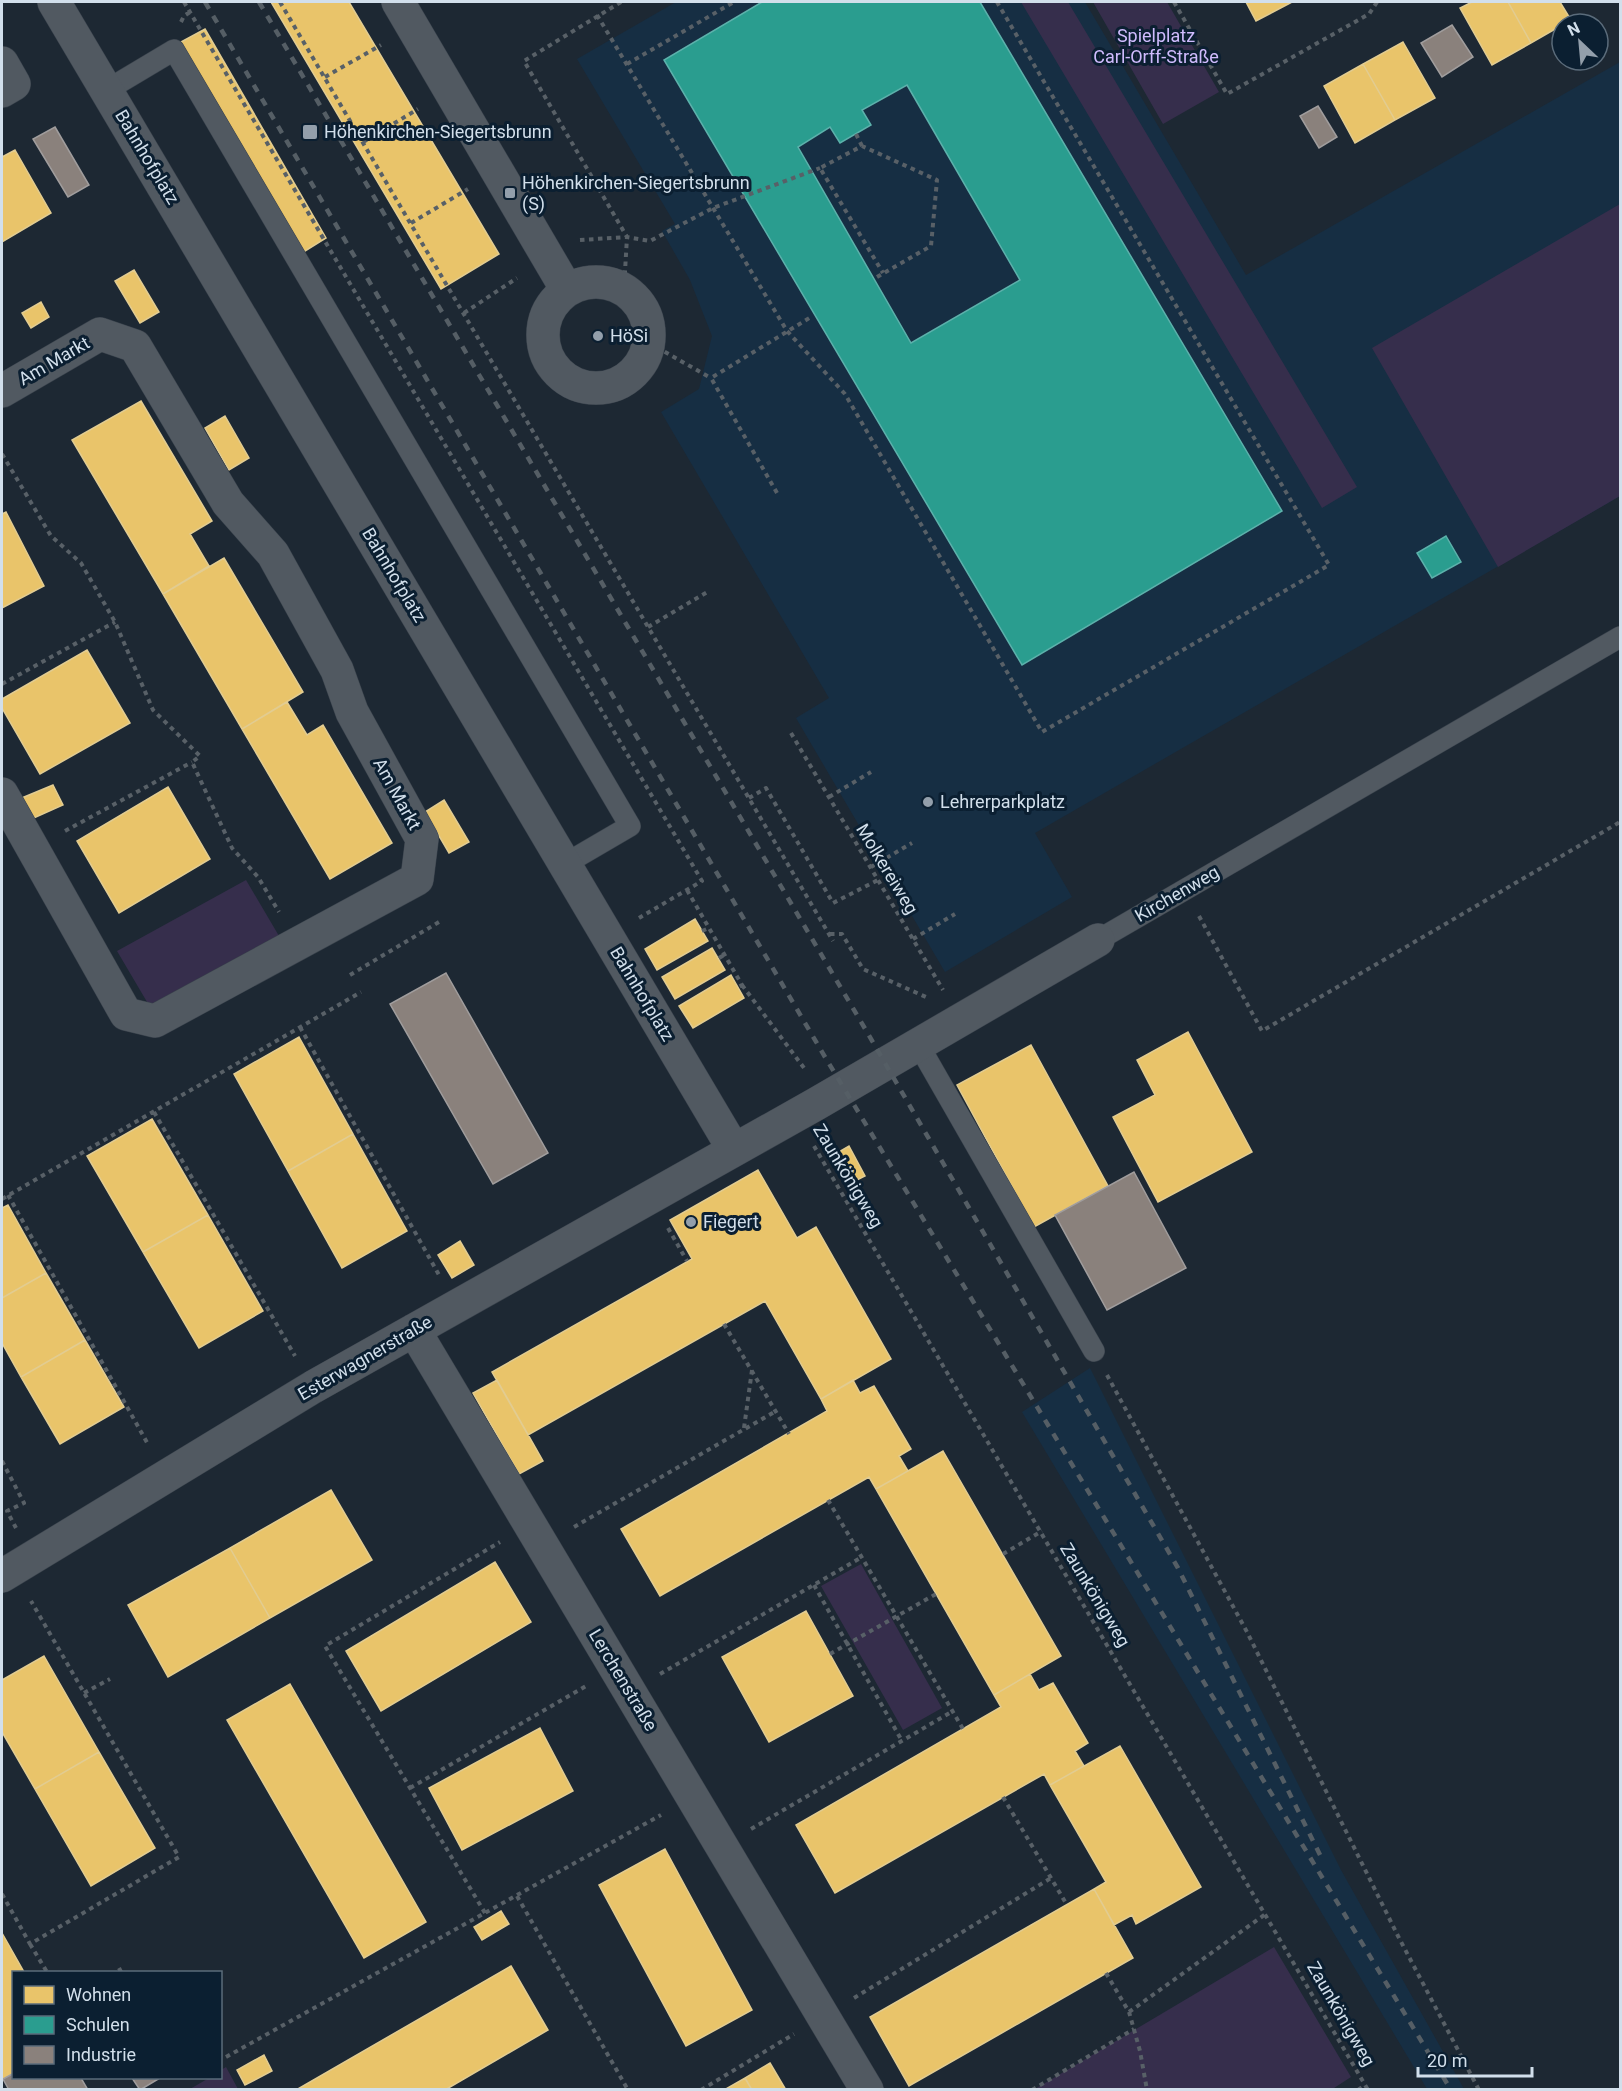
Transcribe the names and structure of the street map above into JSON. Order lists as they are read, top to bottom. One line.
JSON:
{"streets":{"street":["Bahnhofplatz","Am Markt","Kirchenweg","Esterwagnerstraße","Lerchenstraße"],"path":["Molkereiweg","Zaunkönigweg"]},"crossings":[["Bahnhofplatz","Kirchenweg"],["Bahnhofplatz","Esterwagnerstraße"],["Molkereiweg","Kirchenweg"],["Kirchenweg","Zaunkönigweg"],["Kirchenweg","Esterwagnerstraße"],["Esterwagnerstraße","Lerchenstraße"]],"parks":["Spielplatz Carl-Orff-Straße"],"places":{"transit":["Höhenkirchen-Siegertsbrunn","Höhenkirchen-Siegertsbrunn (S)"],"other":["HöSi","Lehrerparkplatz","Fiegert"]},"legend":["Wohnen","Schulen","Industrie"],"scale_bar":"20 m","north":"top left"}
